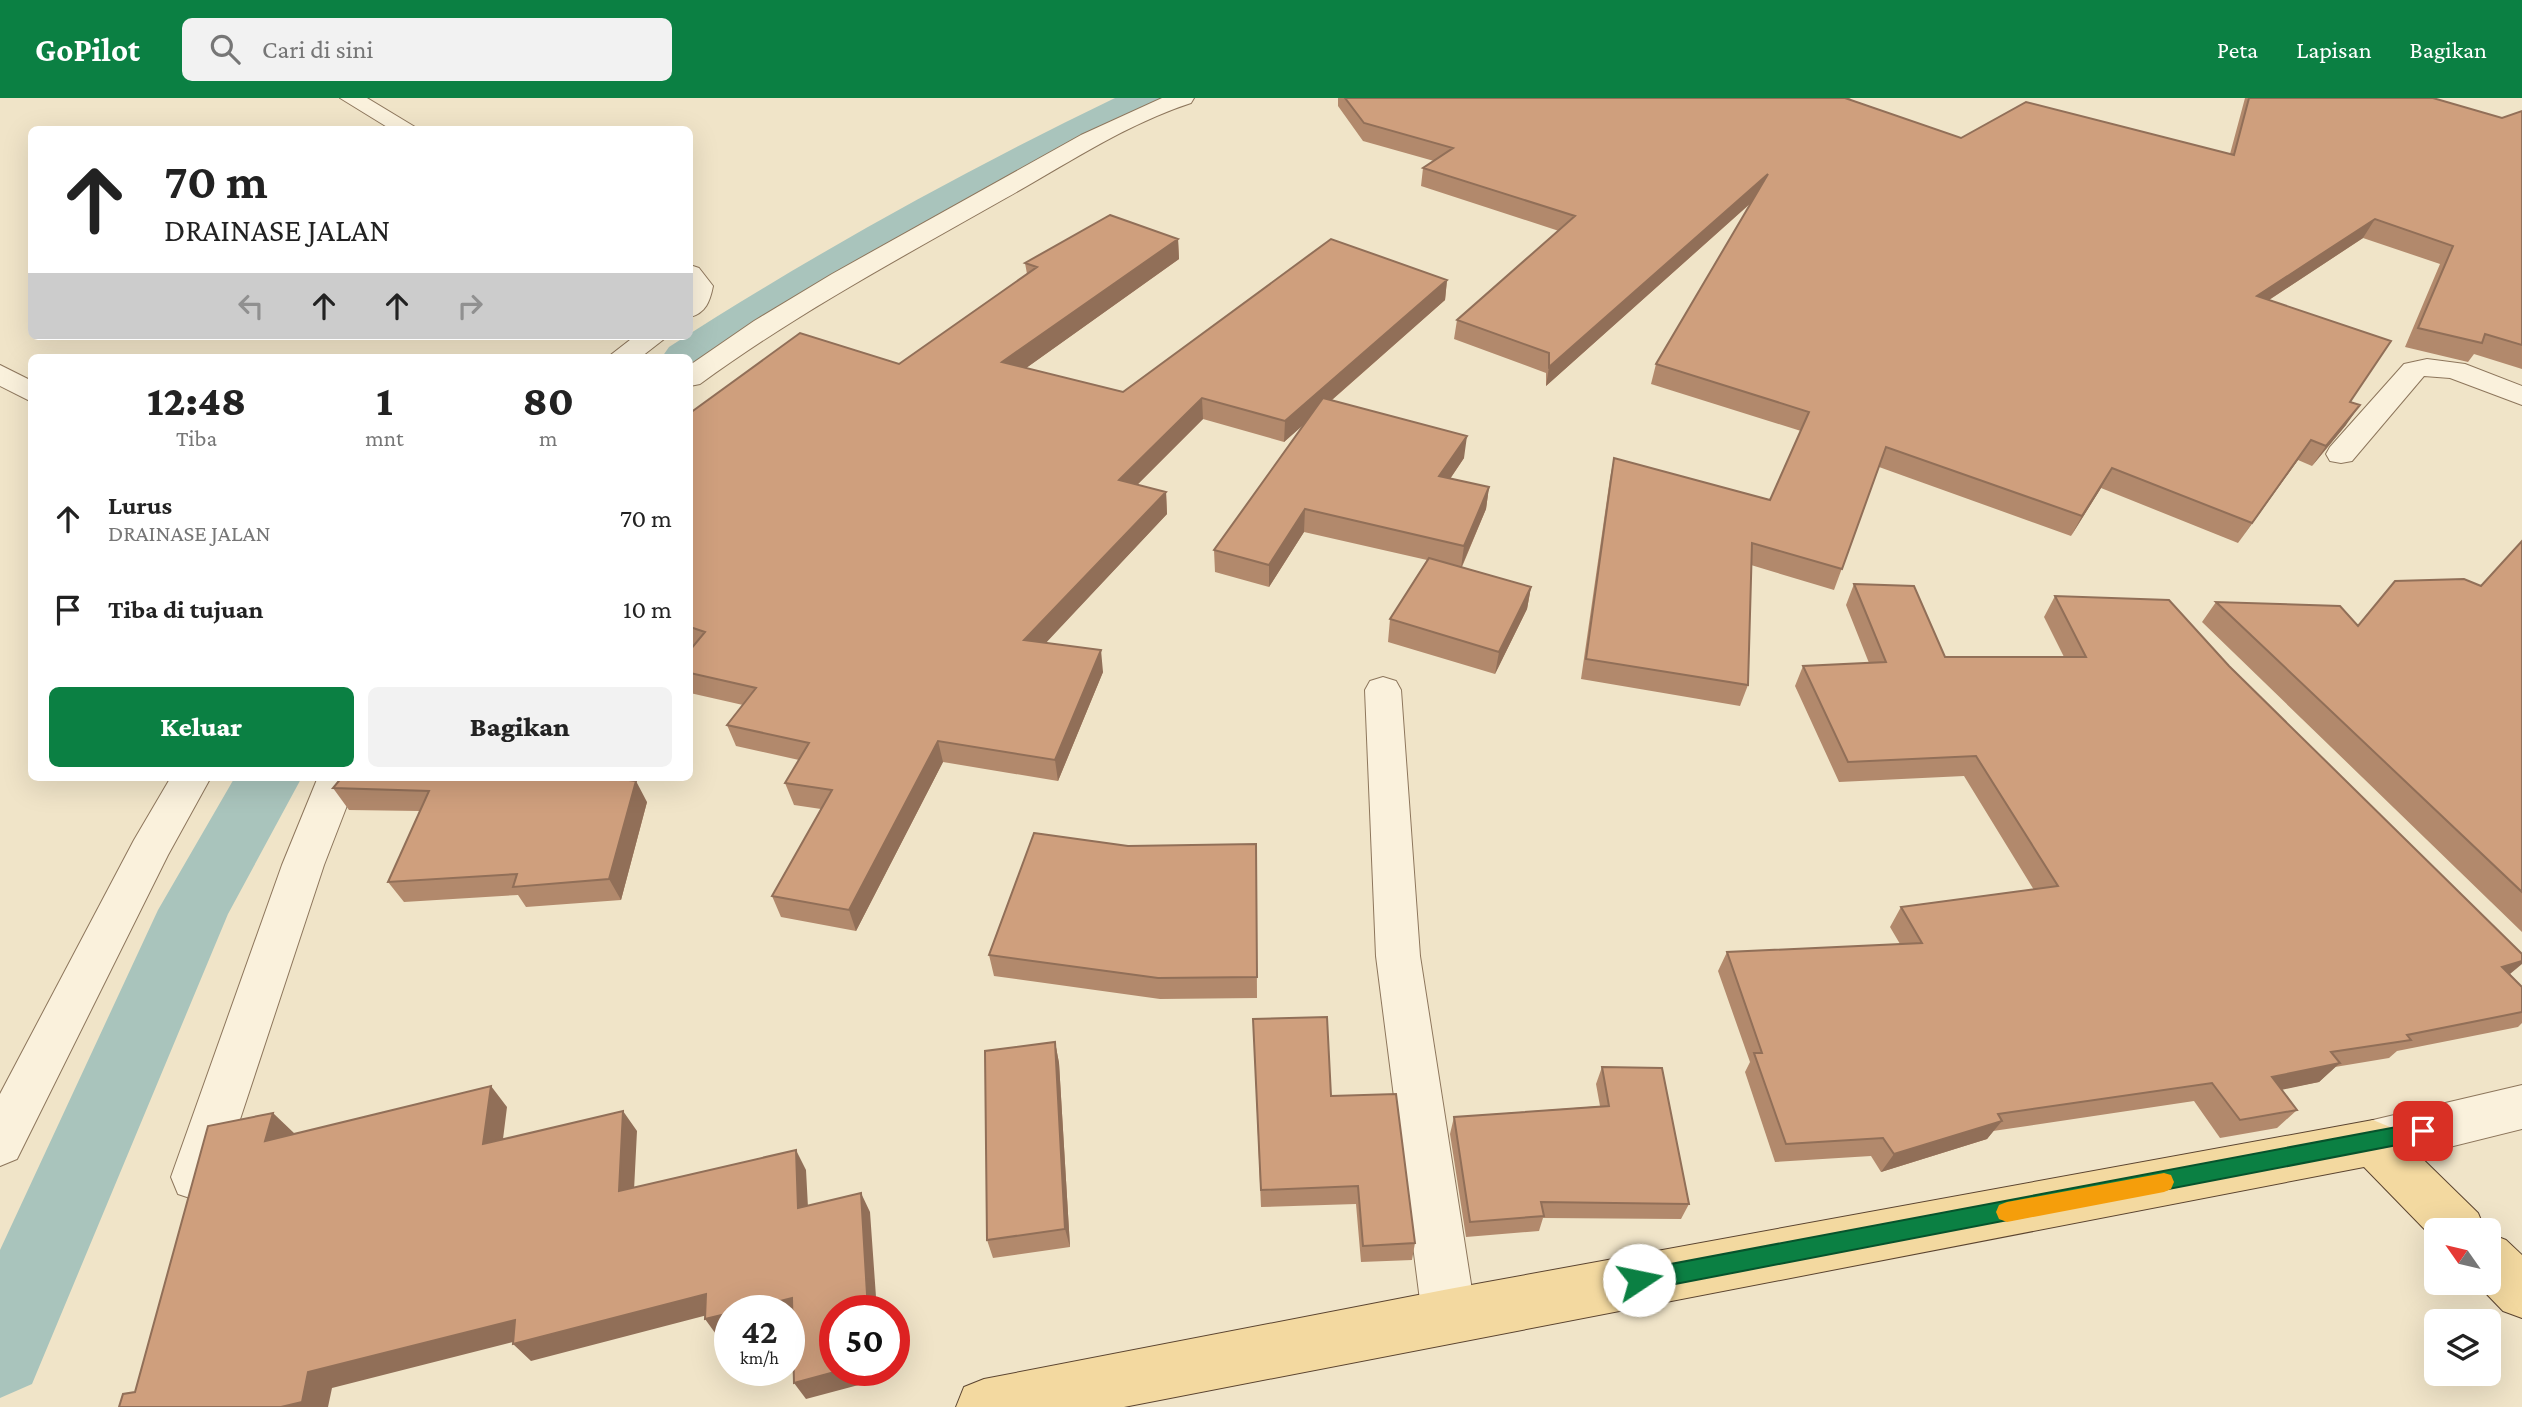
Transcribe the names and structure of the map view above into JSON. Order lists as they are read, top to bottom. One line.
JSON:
{"north":"top left","page":{"header":"GoPilot","search":"Cari di sini","nav":["Peta","Lapisan","Bagikan"],"turn":["70 m","DRAINASE JALAN"],"eta":["12:48","Tiba","1","mnt","80","m"],"list":[{"name":"Lurus","note":"DRAINASE JALAN","value":"70 m"},{"name":"Tiba di tujuan","value":"10 m"}],"buttons":["Keluar","Bagikan"],"speed":"42 km/h","limit":"50"}}
